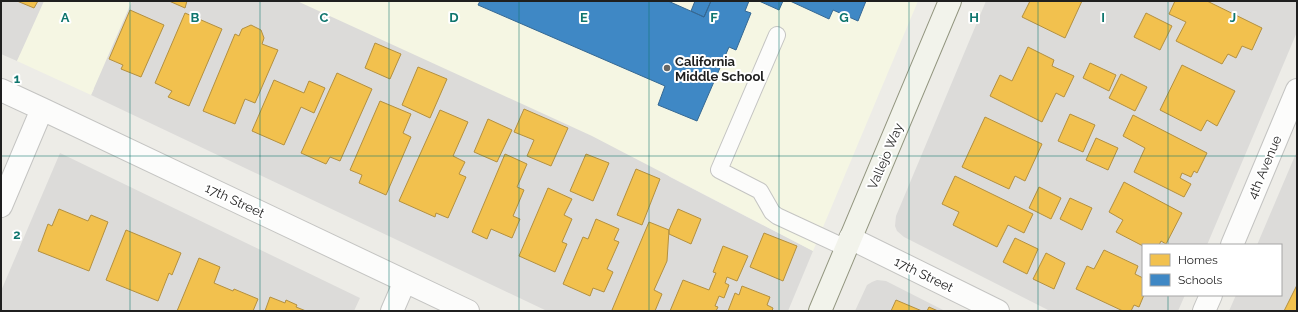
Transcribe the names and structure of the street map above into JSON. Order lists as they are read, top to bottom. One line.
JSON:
{"streets":{"street":["Vallejo Way","4th Avenue","17th Street"]},"crossings":[["Vallejo Way","17th Street"]],"places":["California Middle School"],"legend":["Homes","Schools"],"grid":{"columns":["A","B","C","D","E","F","G","H","I","J"],"rows":["1","2"]}}
